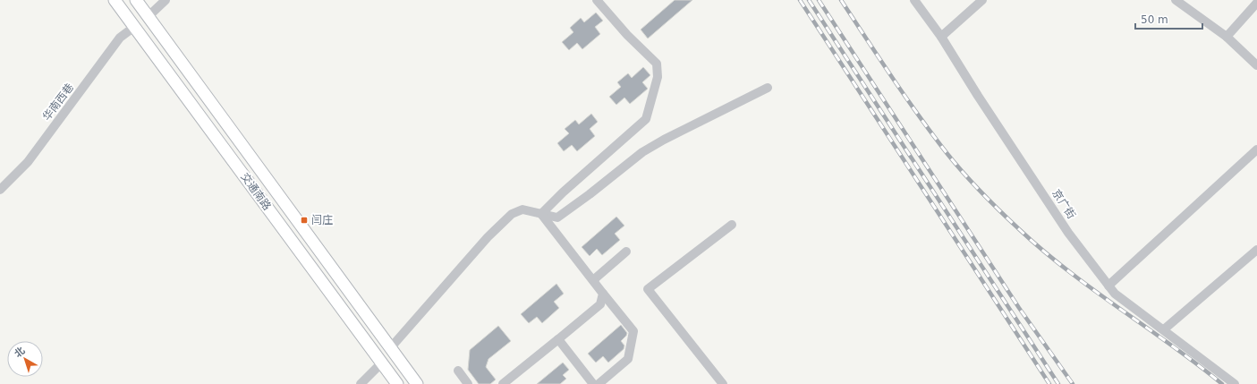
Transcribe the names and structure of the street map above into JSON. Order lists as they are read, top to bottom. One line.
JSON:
{"streets":{"main road":["交通南路"],"street":["华南西巷","京广街"]},"crossings":[["华南西巷","交通南路"]],"places":{"transit":["闫庄"]},"scale_bar":"50 m","north":"top left"}
